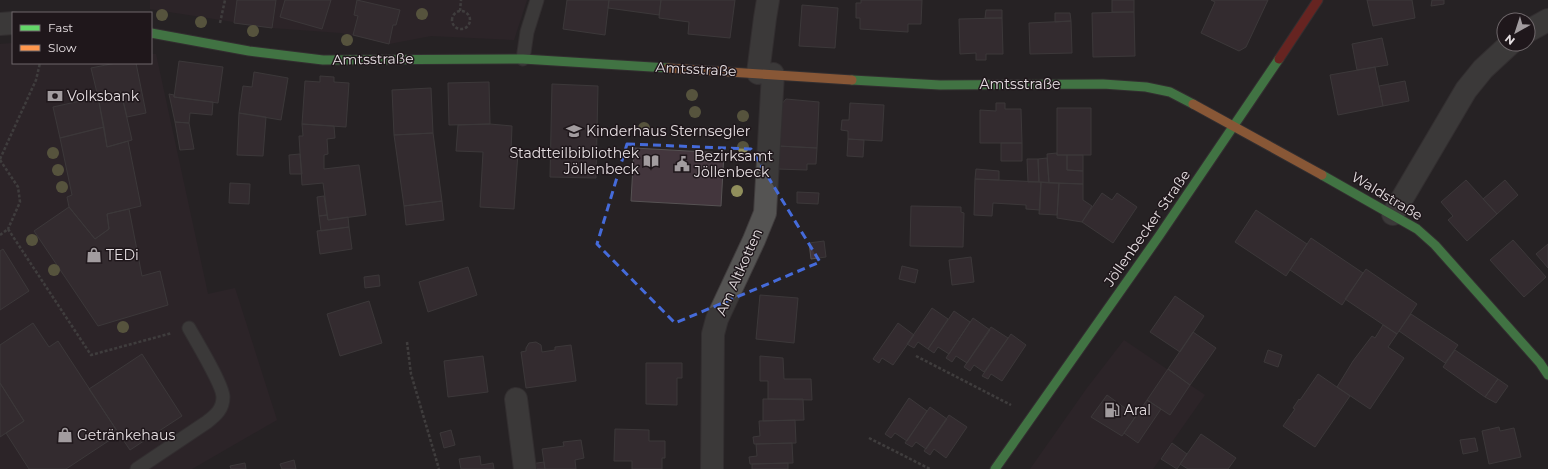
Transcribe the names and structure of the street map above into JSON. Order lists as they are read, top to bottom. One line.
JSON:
{"streets":{"street":["Amtsstraße","Waldstraße","Jöllenbecker Straße","Am Altkotten"]},"crossings":[["Amtsstraße","Waldstraße"],["Amtsstraße","Jöllenbecker Straße"],["Amtsstraße","Am Altkotten"],["Waldstraße","Jöllenbecker Straße"]],"places":{"bank":["Volksbank"],"school or university":["Kinderhaus Sternsegler"],"library":["Stadtteilbibliothek Jöllenbeck"],"public building":["Bezirksamt Jöllenbeck"],"shop":["TEDi","Getränkehaus"],"fuel station":["Aral"]},"legend":["Fast","Slow"],"north":"bottom left"}
